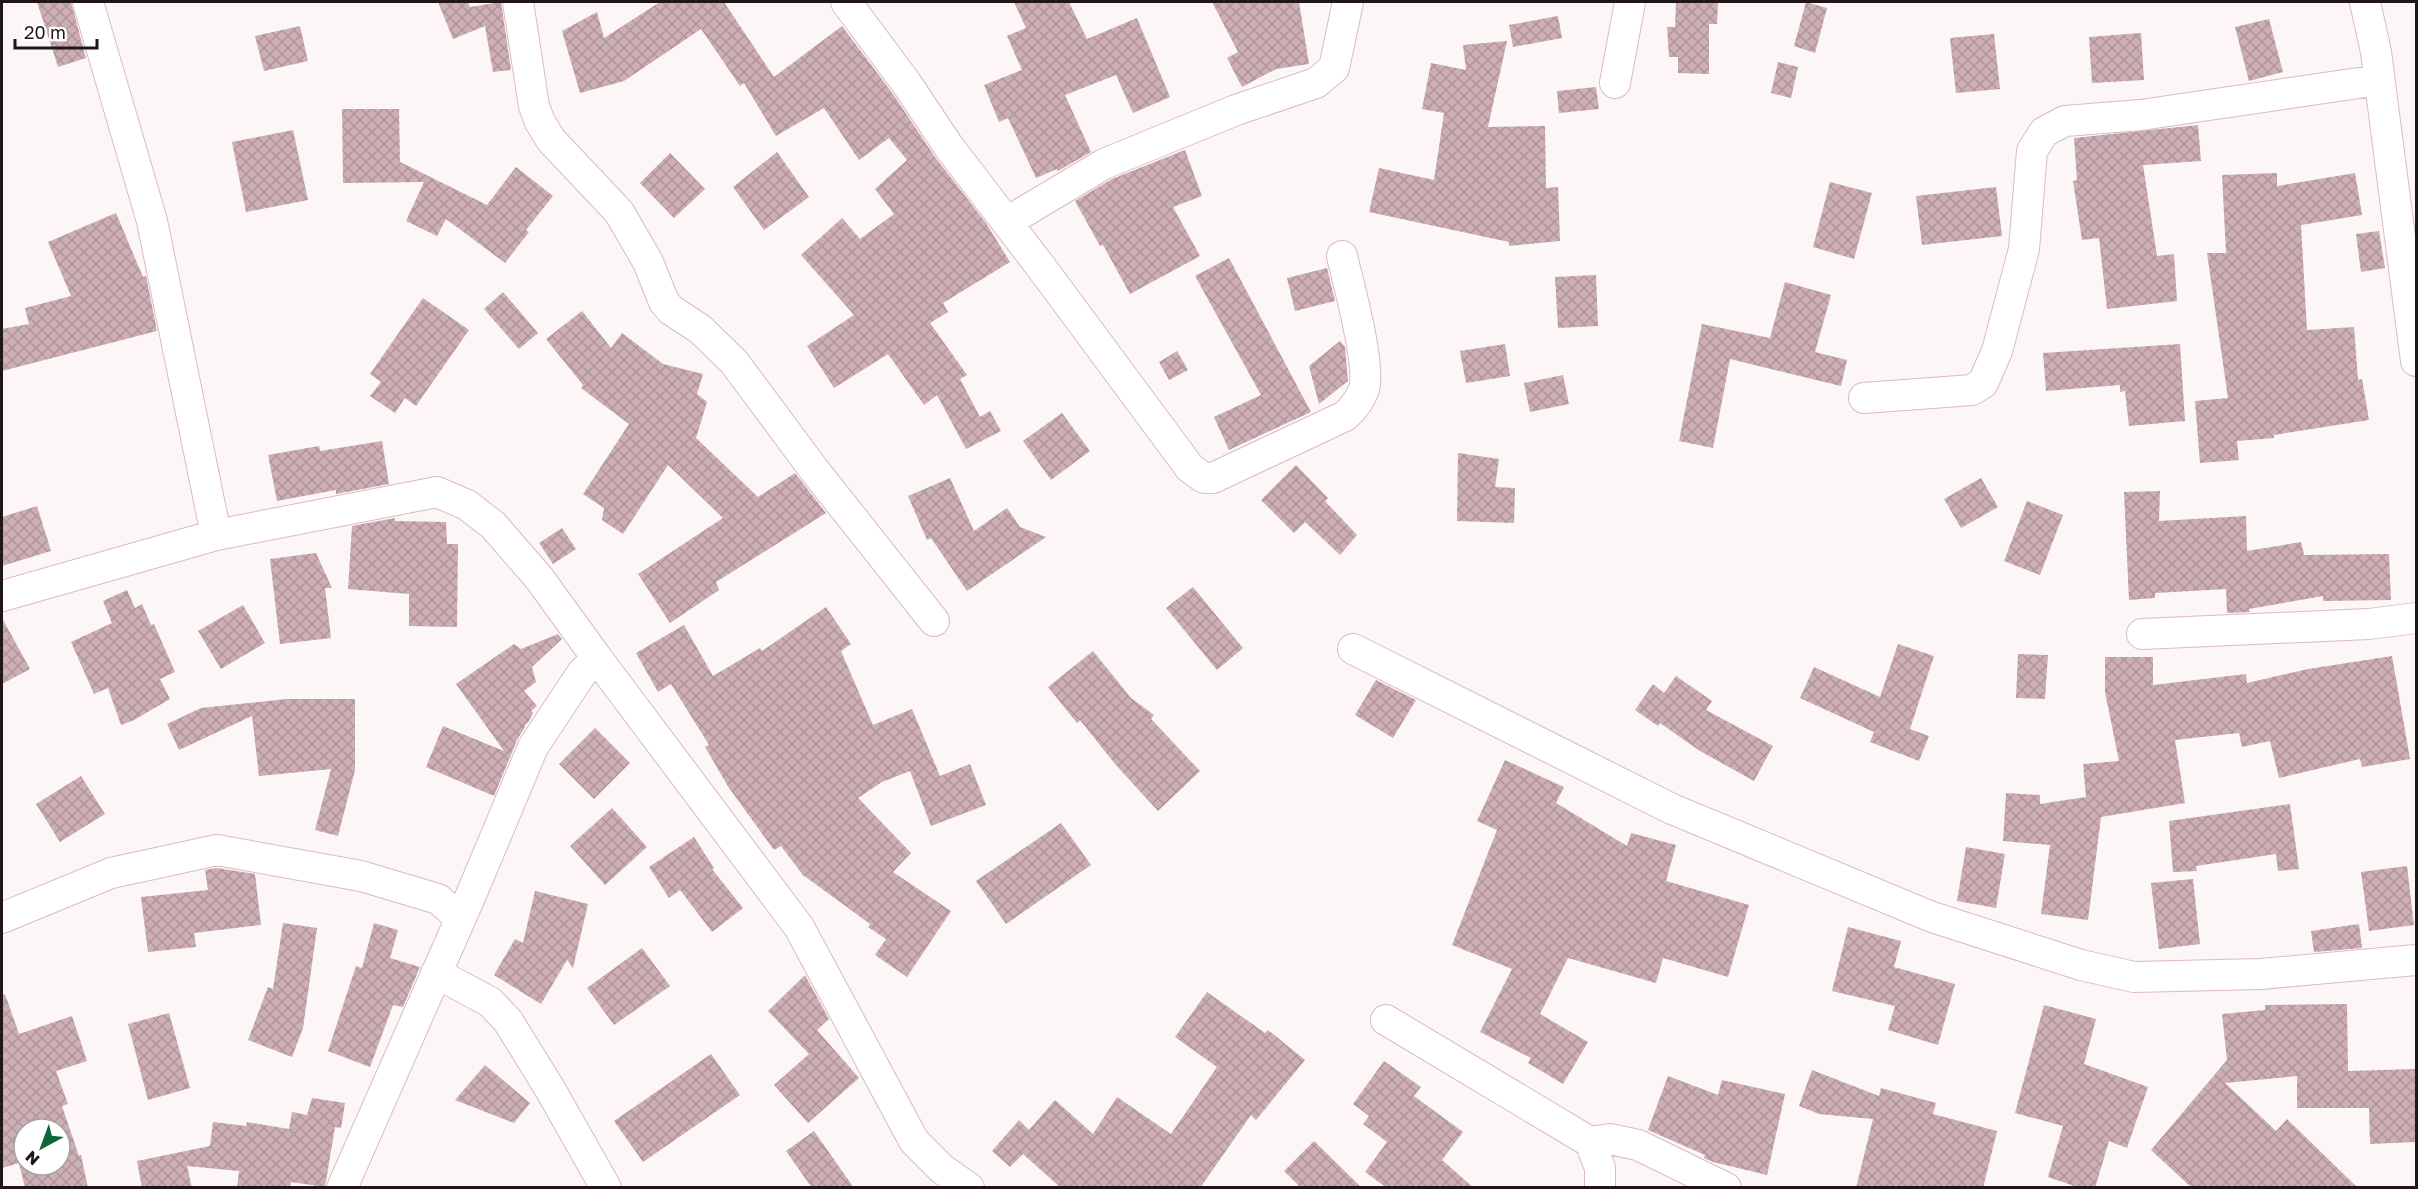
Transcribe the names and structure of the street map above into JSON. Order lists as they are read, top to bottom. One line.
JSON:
{"scale_bar":"20 m","north":"bottom left"}
